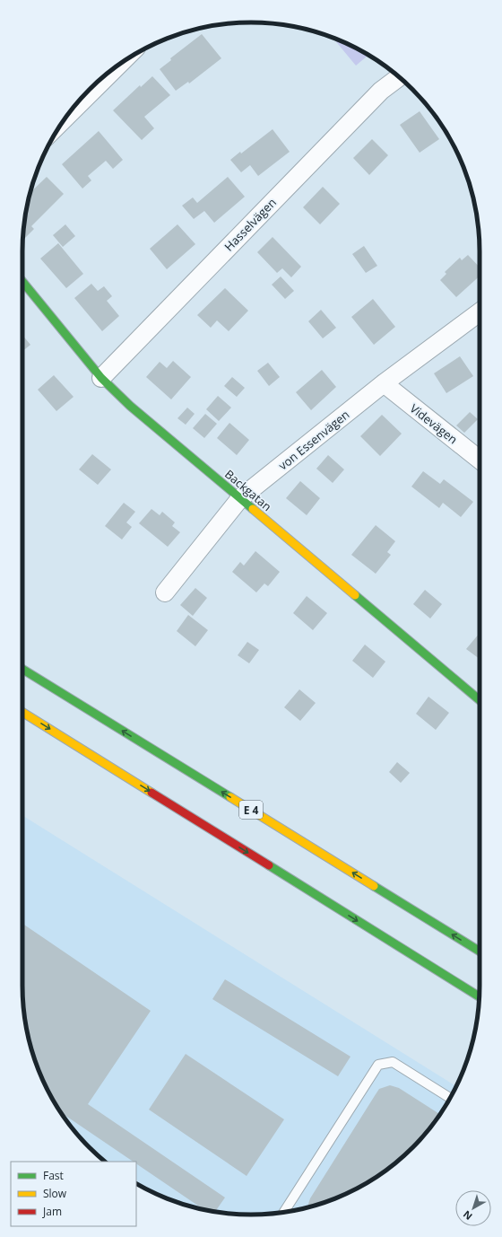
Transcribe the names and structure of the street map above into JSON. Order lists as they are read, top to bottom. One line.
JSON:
{"streets":{"main road":["Backgatan","E 4"],"street":["Hasselvägen","Videvägen","von Essenvägen"]},"crossings":[["Hasselvägen","Backgatan"],["Videvägen","von Essenvägen"],["von Essenvägen","Backgatan"]],"legend":["Fast","Slow","Jam"],"north":"bottom left"}
